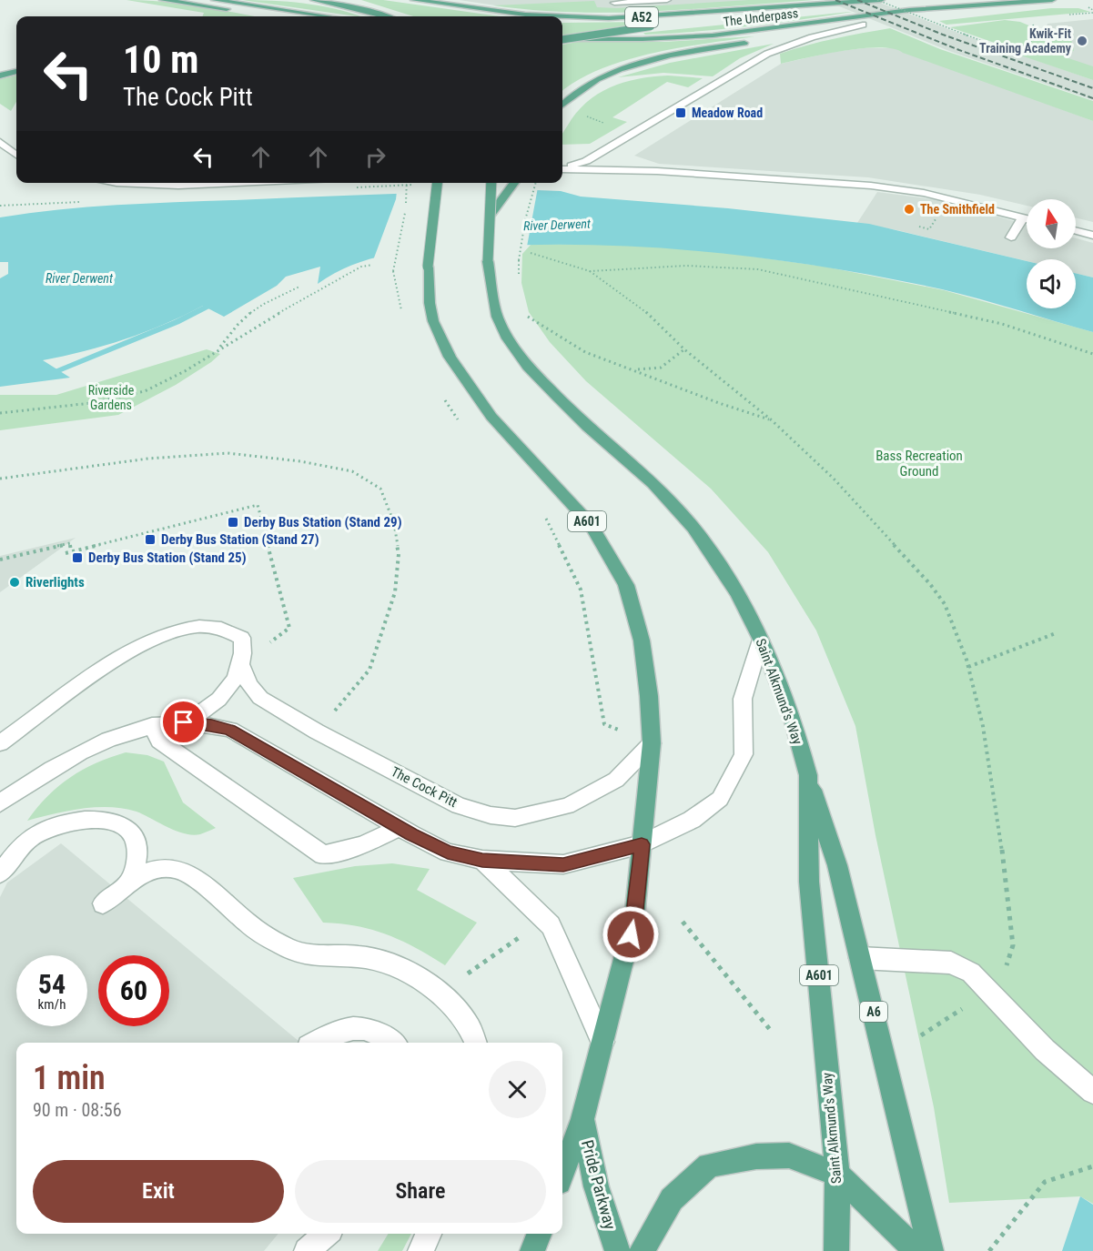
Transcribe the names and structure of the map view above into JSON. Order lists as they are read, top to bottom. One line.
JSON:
{"streets":{"main road":["A52","The Underpass","A601","Saint Alkmund's Way","A6","Pride Parkway"],"street":["The Cock Pitt"]},"crossings":[["A52","The Underpass"],["A601","Saint Alkmund's Way"],["A601","The Cock Pitt"],["A601","Pride Parkway"],["Saint Alkmund's Way","The Cock Pitt"],["Saint Alkmund's Way","A6"]],"water":["River Derwent"],"parks":["Riverside Gardens","Bass Recreation Ground"],"places":{"other":["Kwik-Fit Training Academy","The Smithfield","Riverlights"],"transit":["Meadow Road","Derby Bus Station (Stand 29)","Derby Bus Station (Stand 27)","Derby Bus Station (Stand 25)"]},"north":"top","page":{"turn":["10 m","The Cock Pitt"],"speed":"54 km/h","limit":"60","heading":["1 min","90 m · 08:56"],"buttons":["Exit","Share"]}}
